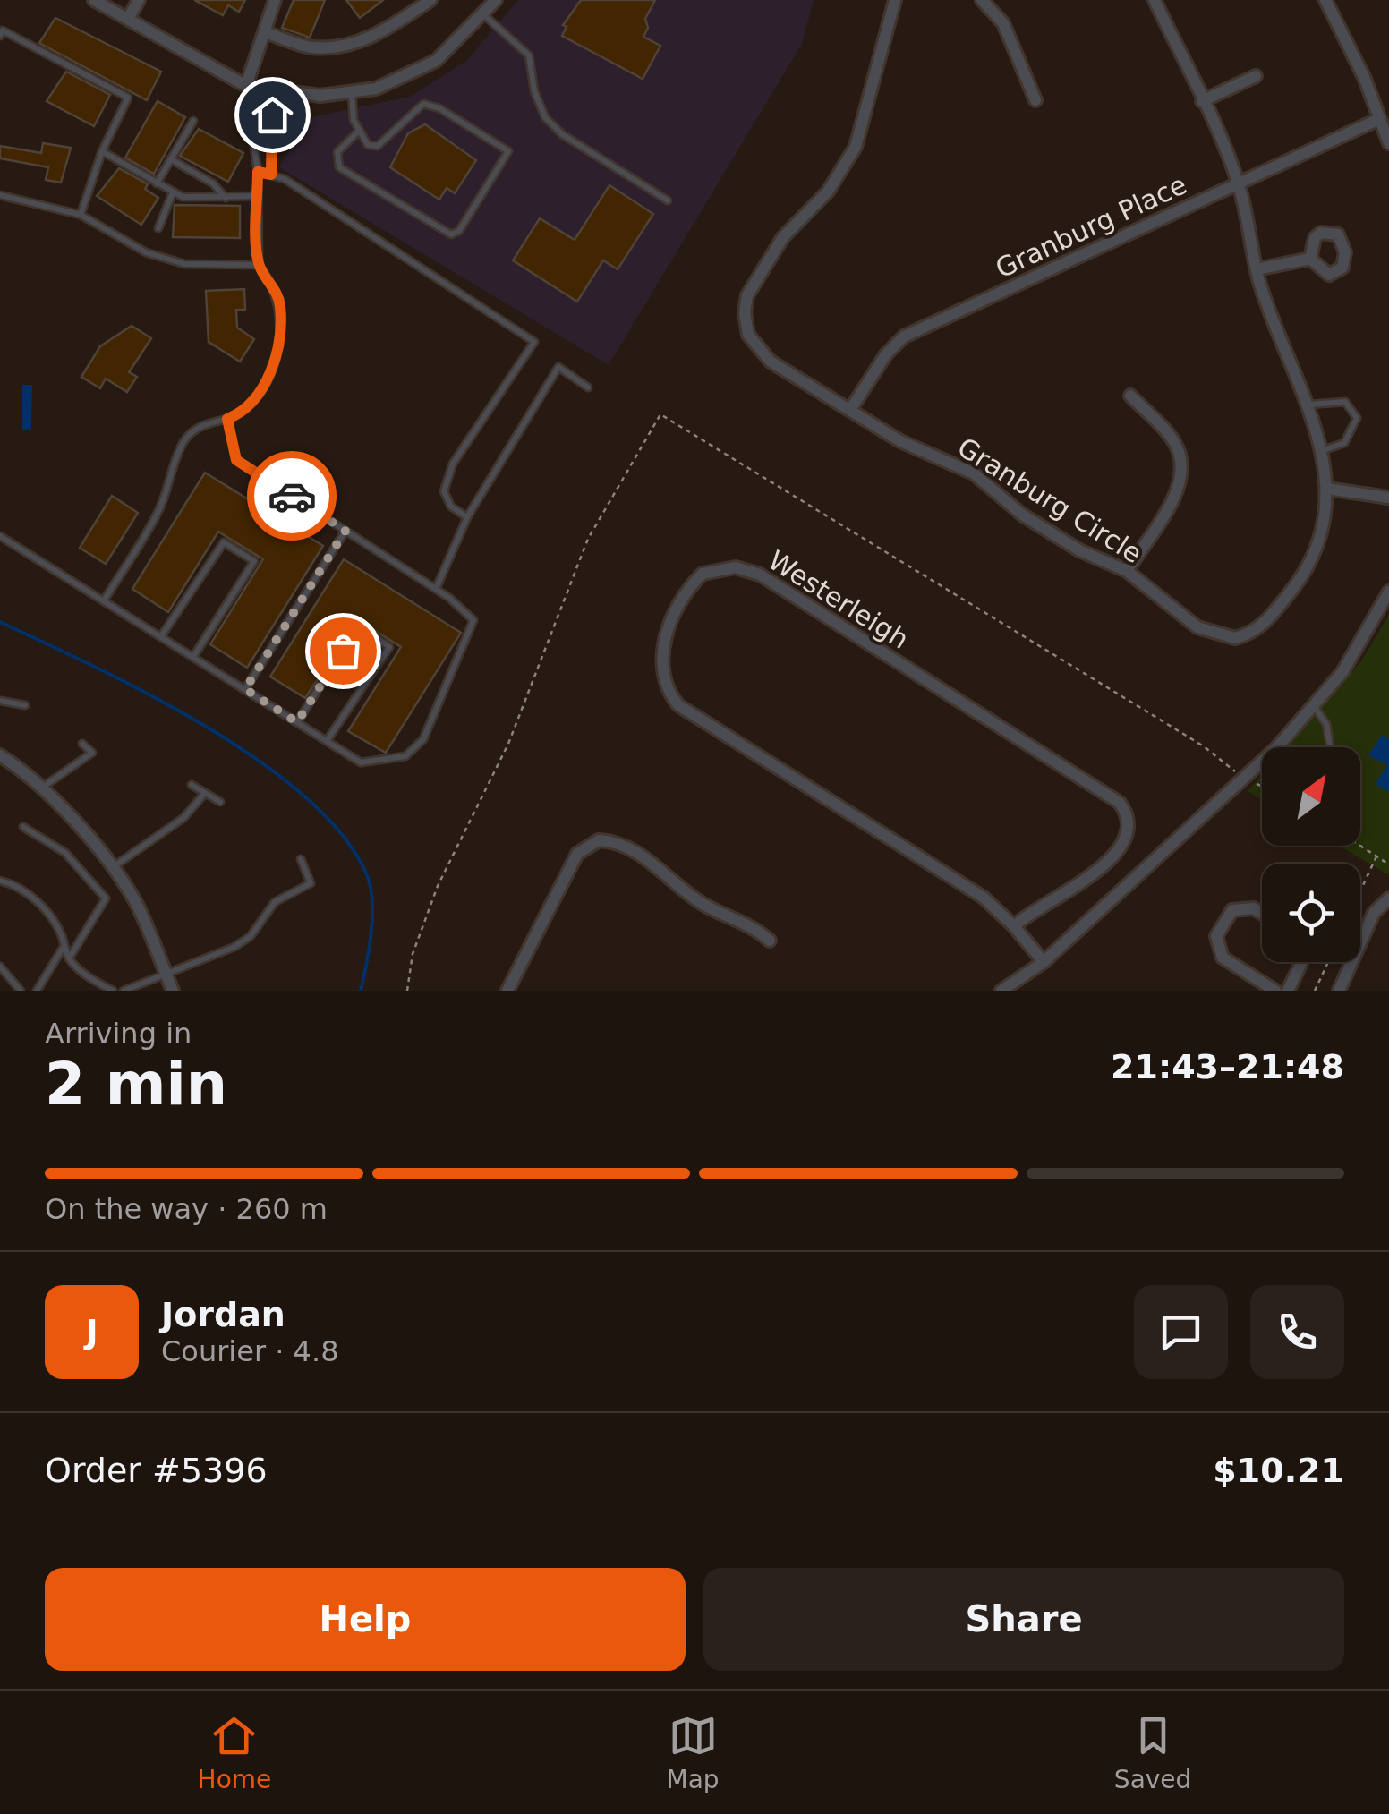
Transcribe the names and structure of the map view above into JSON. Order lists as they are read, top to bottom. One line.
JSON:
{"streets":{"street":["Granburg Place","Granburg Circle","Westerleigh"]},"crossings":[["Granburg Place","Granburg Circle"]],"north":"top right","page":{"heading":["2 min","Arriving in","21:43–21:48"],"panel":["Jordan","Courier · 4.8","Order #5396","$10.21"],"bar":"On the way · 260 m","round":"J","buttons":["Help","Share"],"tabs":["Home","Map","Saved"]}}
